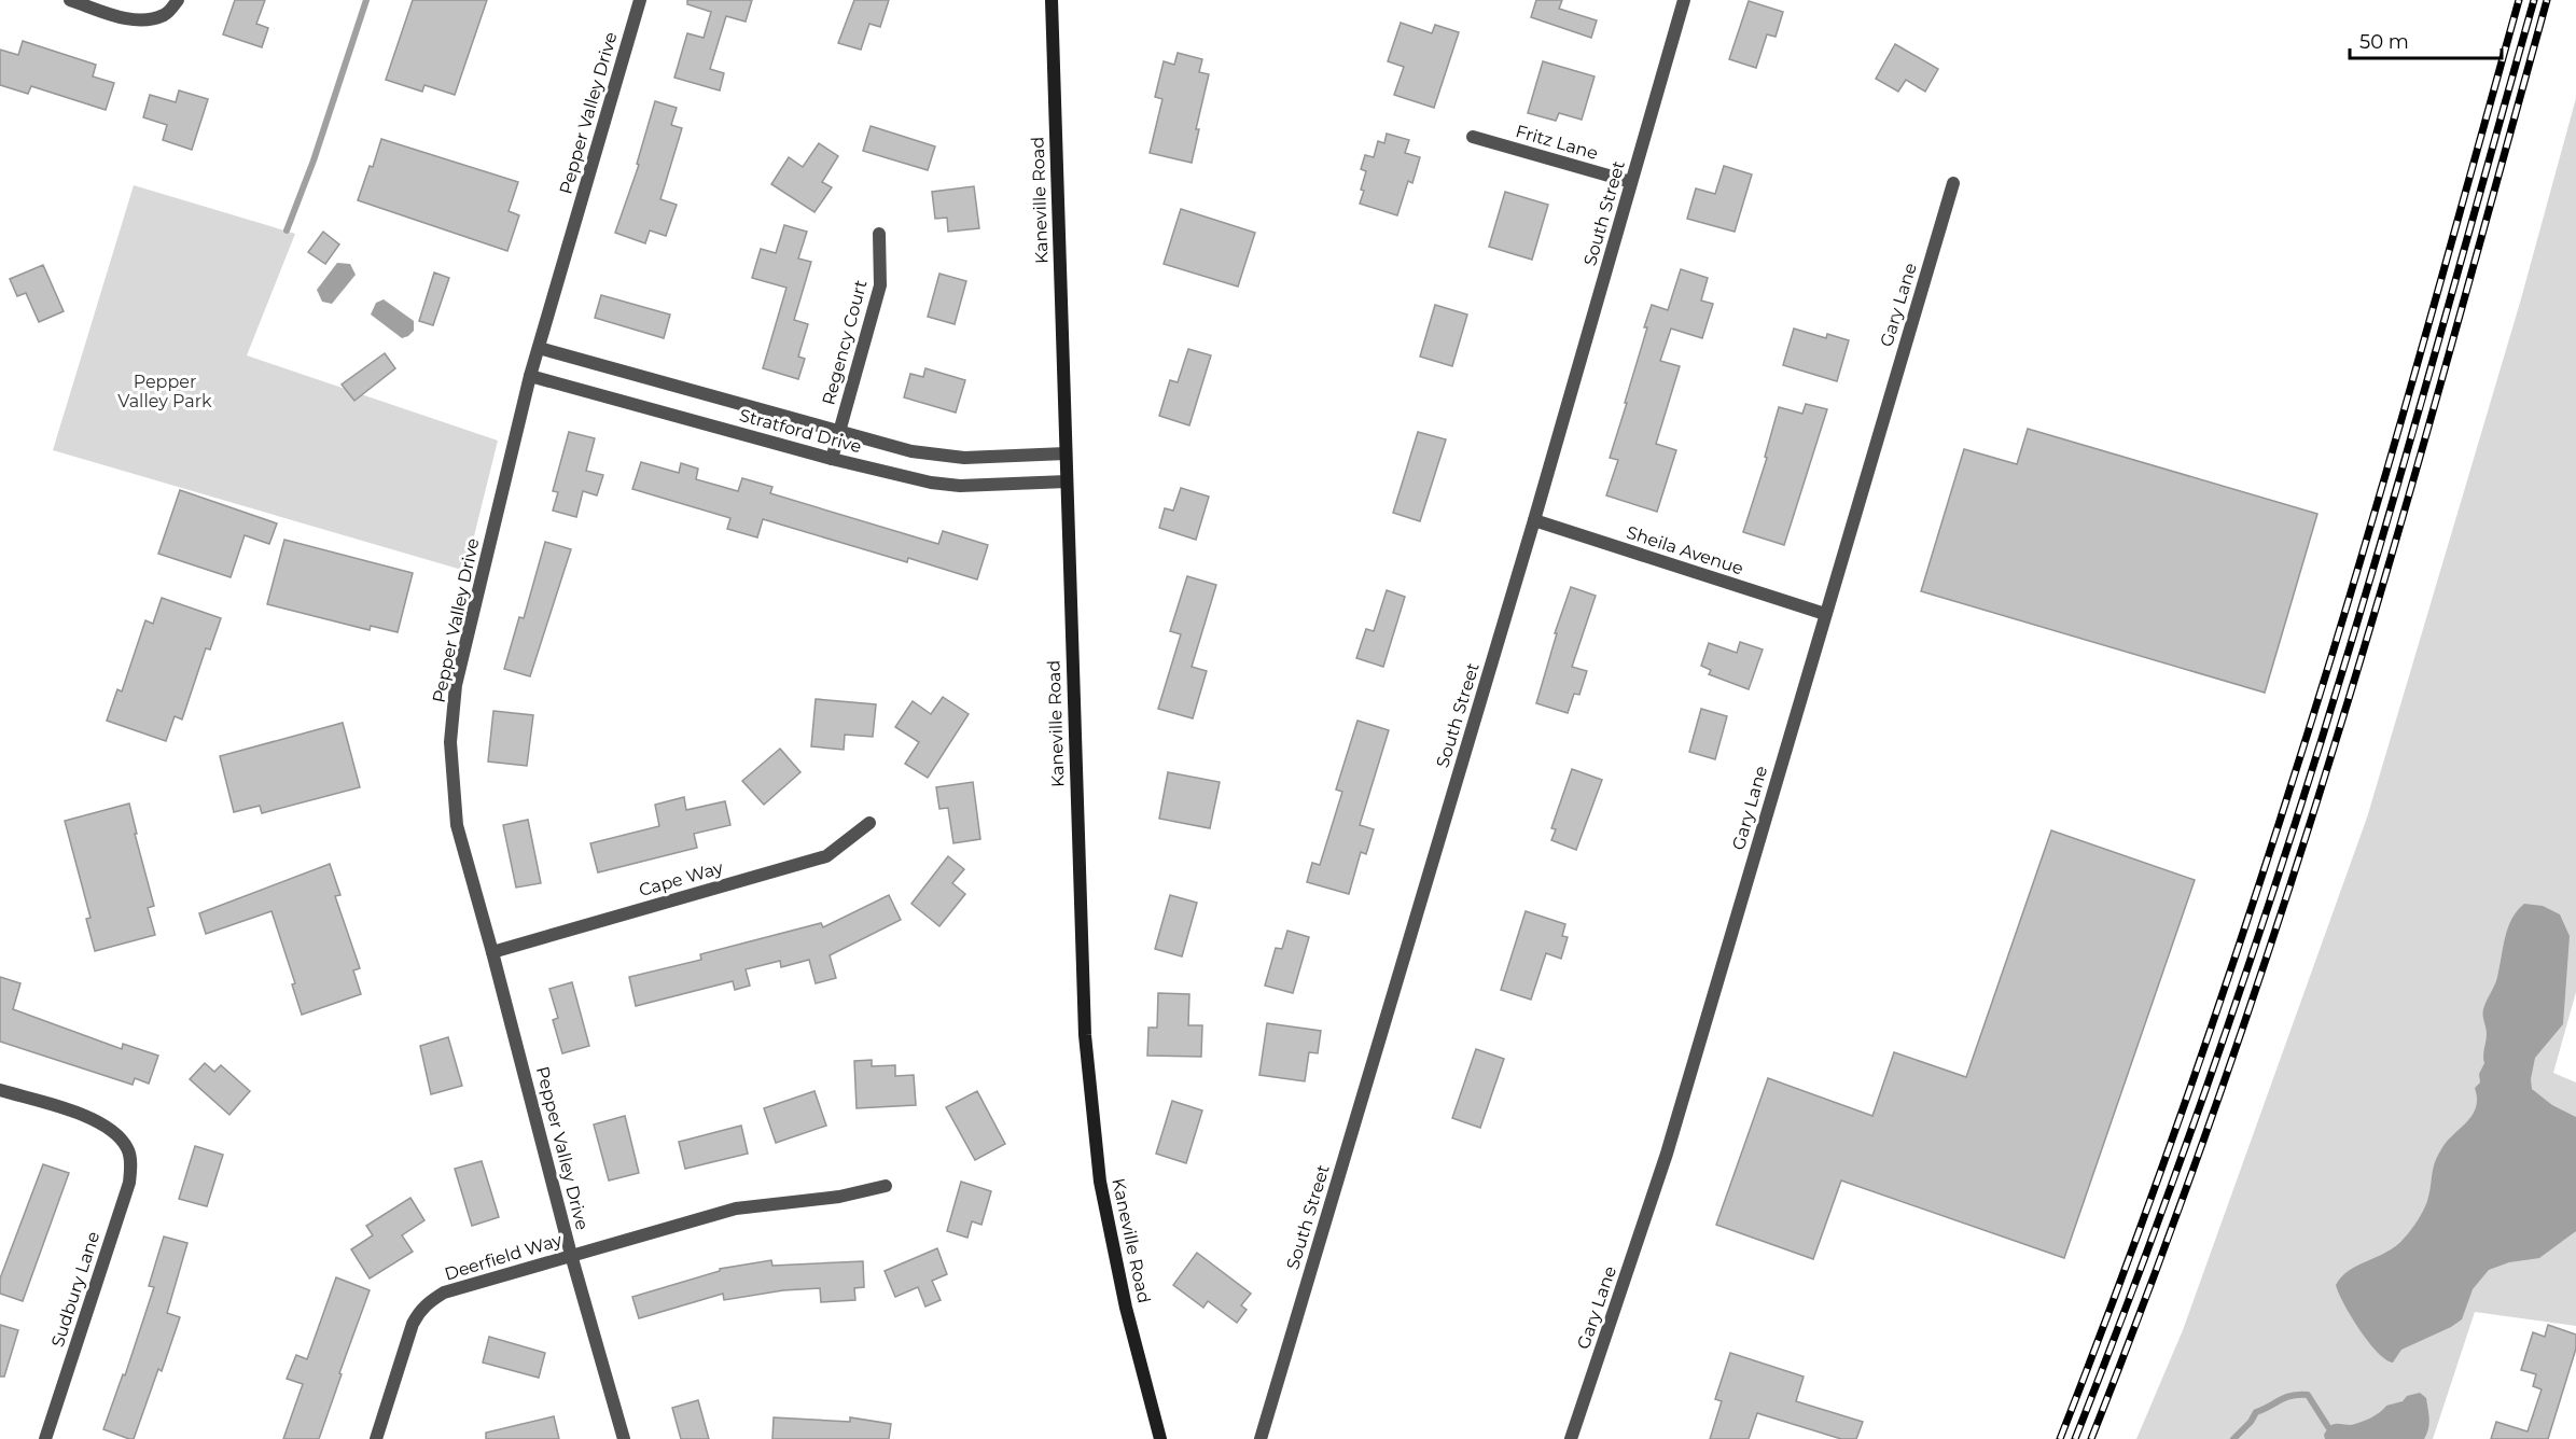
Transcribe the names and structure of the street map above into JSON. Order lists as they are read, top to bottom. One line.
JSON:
{"streets":{"main road":["Kaneville Road"],"street":["Pepper Valley Drive","Fritz Lane","South Street","Gary Lane","Regency Court","Stratford Drive","Sheila Avenue","Cape Way","Deerfield Way","Sudbury Lane"]},"crossings":[["Pepper Valley Drive","Stratford Drive"],["Pepper Valley Drive","Cape Way"],["Pepper Valley Drive","Deerfield Way"],["Fritz Lane","South Street"],["Kaneville Road","Stratford Drive"],["South Street","Sheila Avenue"],["Gary Lane","Sheila Avenue"],["Regency Court","Stratford Drive"]],"parks":["Pepper Valley Park"],"scale_bar":"50 m"}
